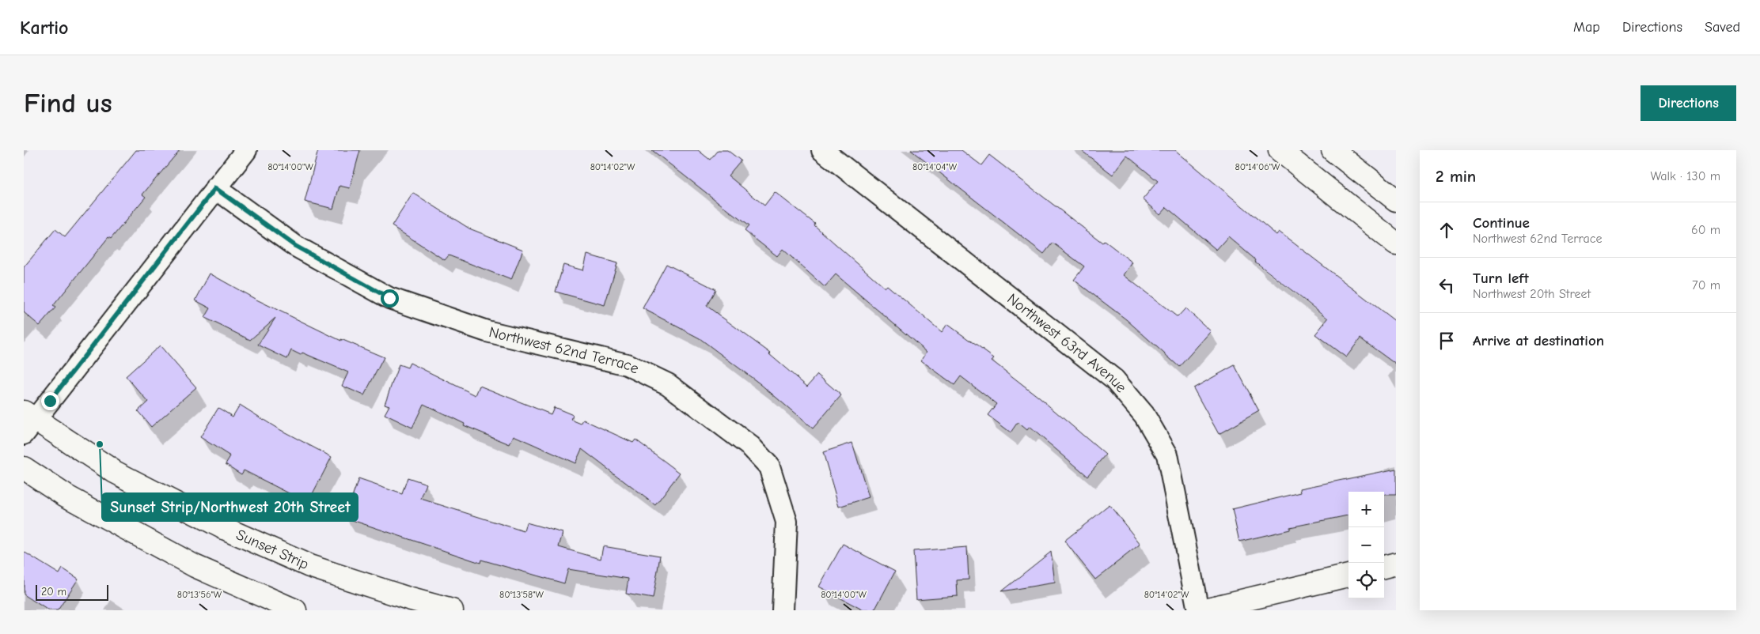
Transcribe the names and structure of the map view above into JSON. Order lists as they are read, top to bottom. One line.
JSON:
{"streets":{"street":["Northwest 63rd Avenue","Northwest 62nd Terrace","Sunset Strip"]},"places":["Sunset Strip/Northwest 20th Street"],"scale_bar":"20 m","page":{"header":"Kartio","nav":["Map","Directions","Saved"],"buttons":"Directions","title":"Find us","heading":["2 min","Walk · 130 m"],"list":[["Continue","Northwest 62nd Terrace","60 m"],["Turn left","Northwest 20th Street","70 m"],"Arrive at destination"],"map_buttons":["+","−"],"scale":"20 m"},"coordinates":["80°14'06\"W","80°14'00\"W","80°14'02\"W","80°14'04\"W","80°13'56\"W","80°13'58\"W"]}
